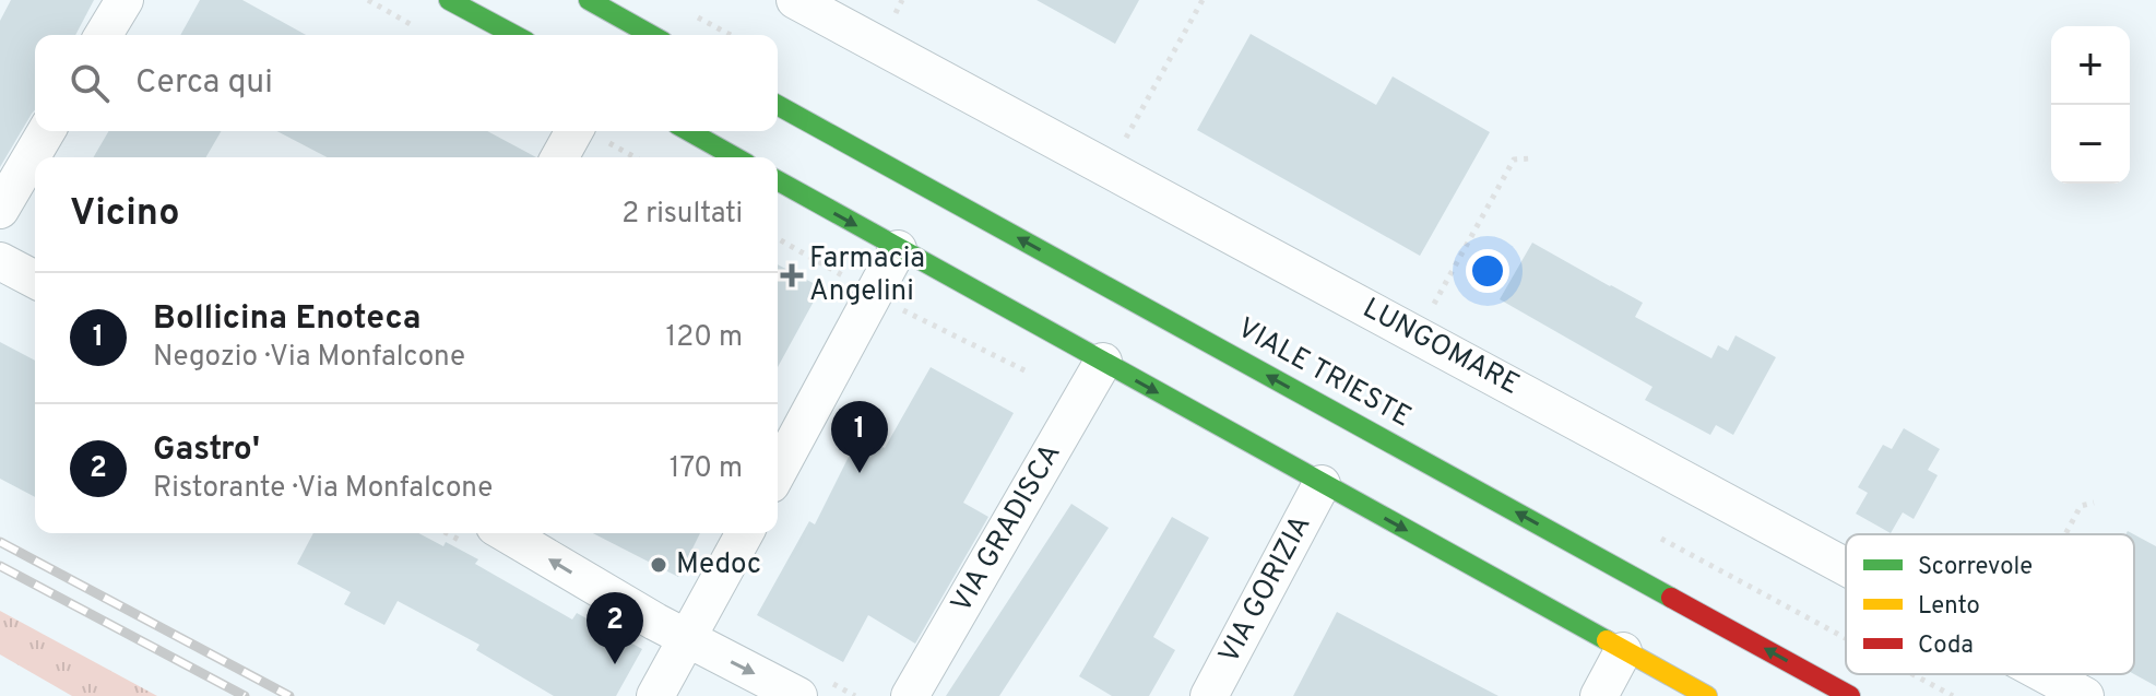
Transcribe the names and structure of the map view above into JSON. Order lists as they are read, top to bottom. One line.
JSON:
{"streets":{"street":["LUNGOMARE","VIALE TRIESTE","VIA GRADISCA","VIA GORIZIA"]},"places":{"health":["Farmacia Angelini"],"other":["Medoc"]},"legend":["Scorrevole","Lento","Coda"],"page":{"map_buttons":["+","−"],"search":"Cerca qui","heading":["Vicino","2 risultati"],"list":[{"mark":"1","name":"Bollicina Enoteca","note":"Negozio · Via Monfalcone","value":"120 m"},{"mark":"2","name":"Gastro'","note":"Ristorante · Via Monfalcone","value":"170 m"}],"pins":["1","2"]}}
